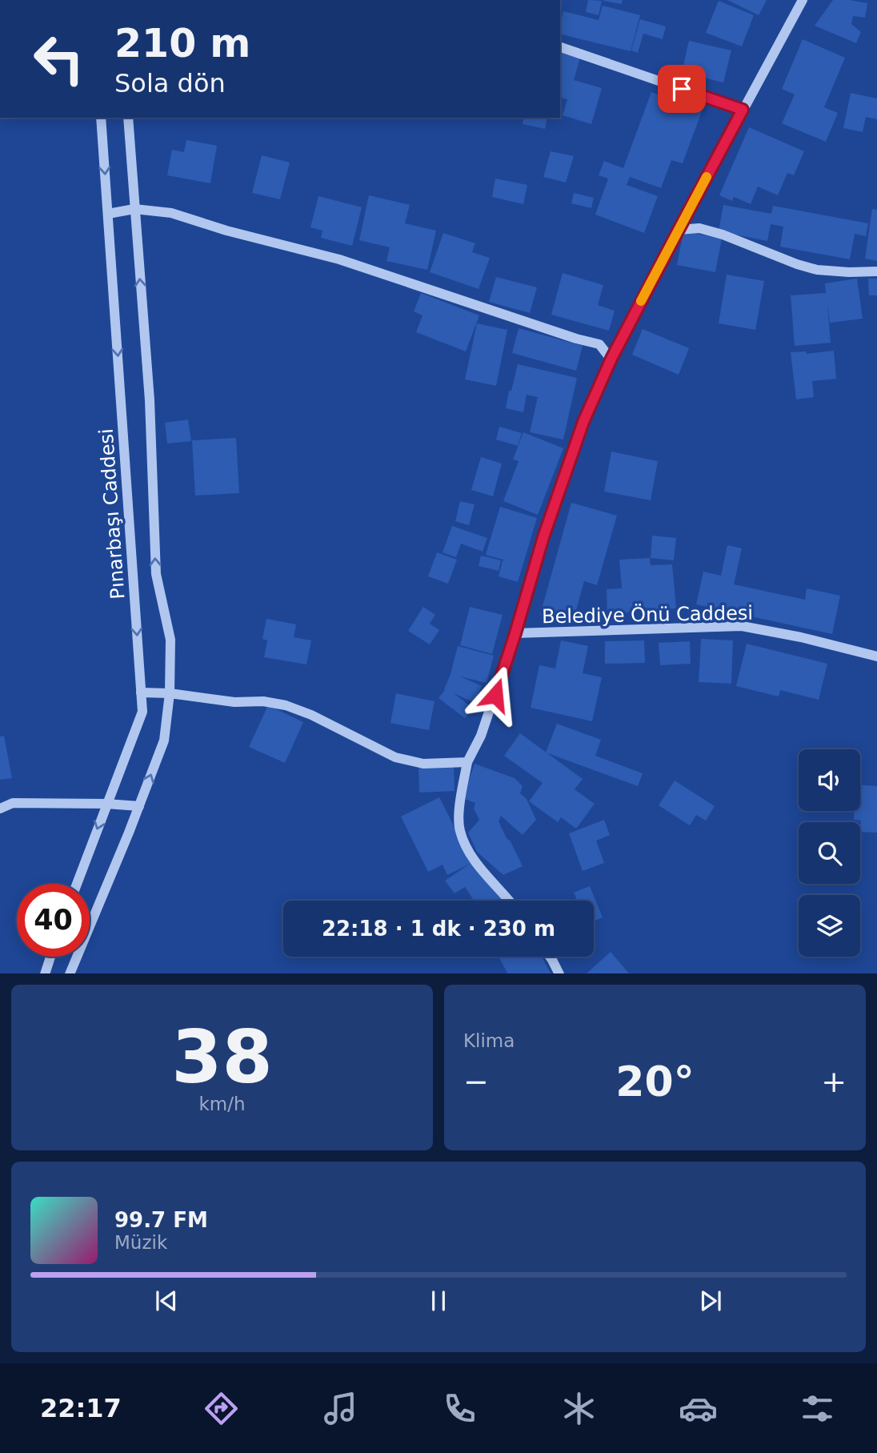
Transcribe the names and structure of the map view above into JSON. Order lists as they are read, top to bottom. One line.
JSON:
{"streets":{"street":["Pınarbaşı Caddesi","Belediye Önü Caddesi"]},"page":{"turn":["210 m","Sola dön"],"limit":"40","trip":"22:18 · 1 dk · 230 m","tile":[["38","km/h"],"Klima"],"heat":["−","20°","+"],"song":["99.7 FM","Müzik"],"tabs":"22:17"}}
